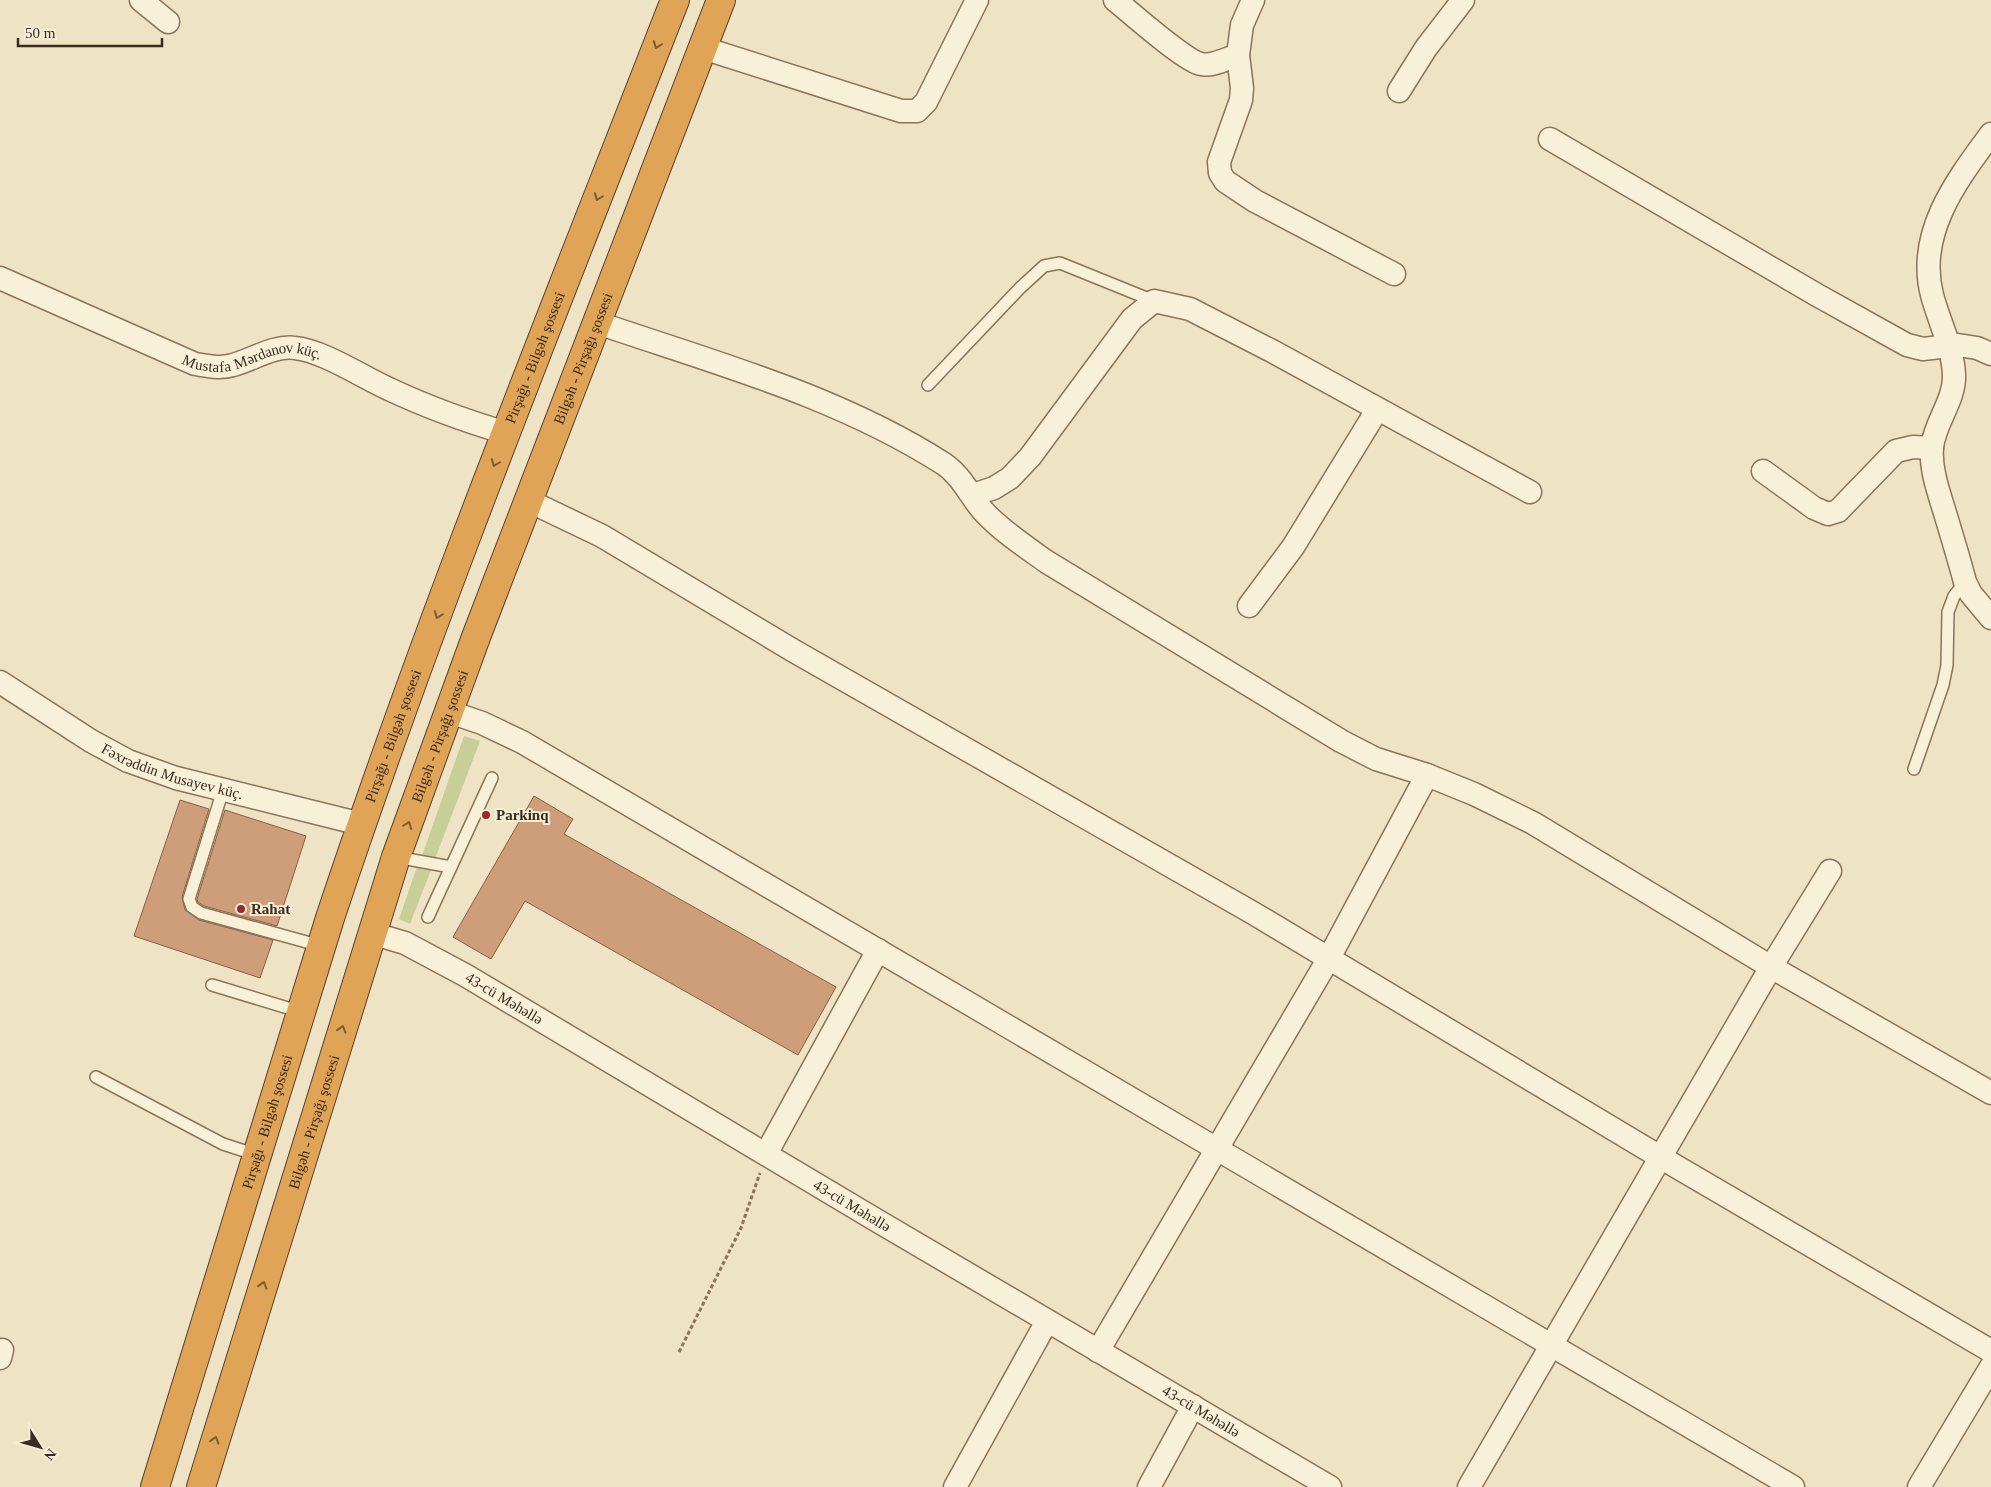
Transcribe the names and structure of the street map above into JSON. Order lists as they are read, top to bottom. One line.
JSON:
{"streets":{"highway":["Pirşağı - Bilgəh şossesi","Bilgəh - Pirşağı şossesi"],"street":["Mustafa Mərdanov küç.","Fəxrəddin Musayev küç.","43-cü Məhəllə"]},"crossings":[["Pirşağı - Bilgəh şossesi","Mustafa Mərdanov küç."],["Pirşağı - Bilgəh şossesi","Fəxrəddin Musayev küç."],["Bilgəh - Pirşağı şossesi","43-cü Məhəllə"]],"one_way":["Pirşağı - Bilgəh şossesi","Bilgəh - Pirşağı şossesi"],"places":["Parkinq","Rahat"],"scale_bar":"50 m","north":"bottom right"}
